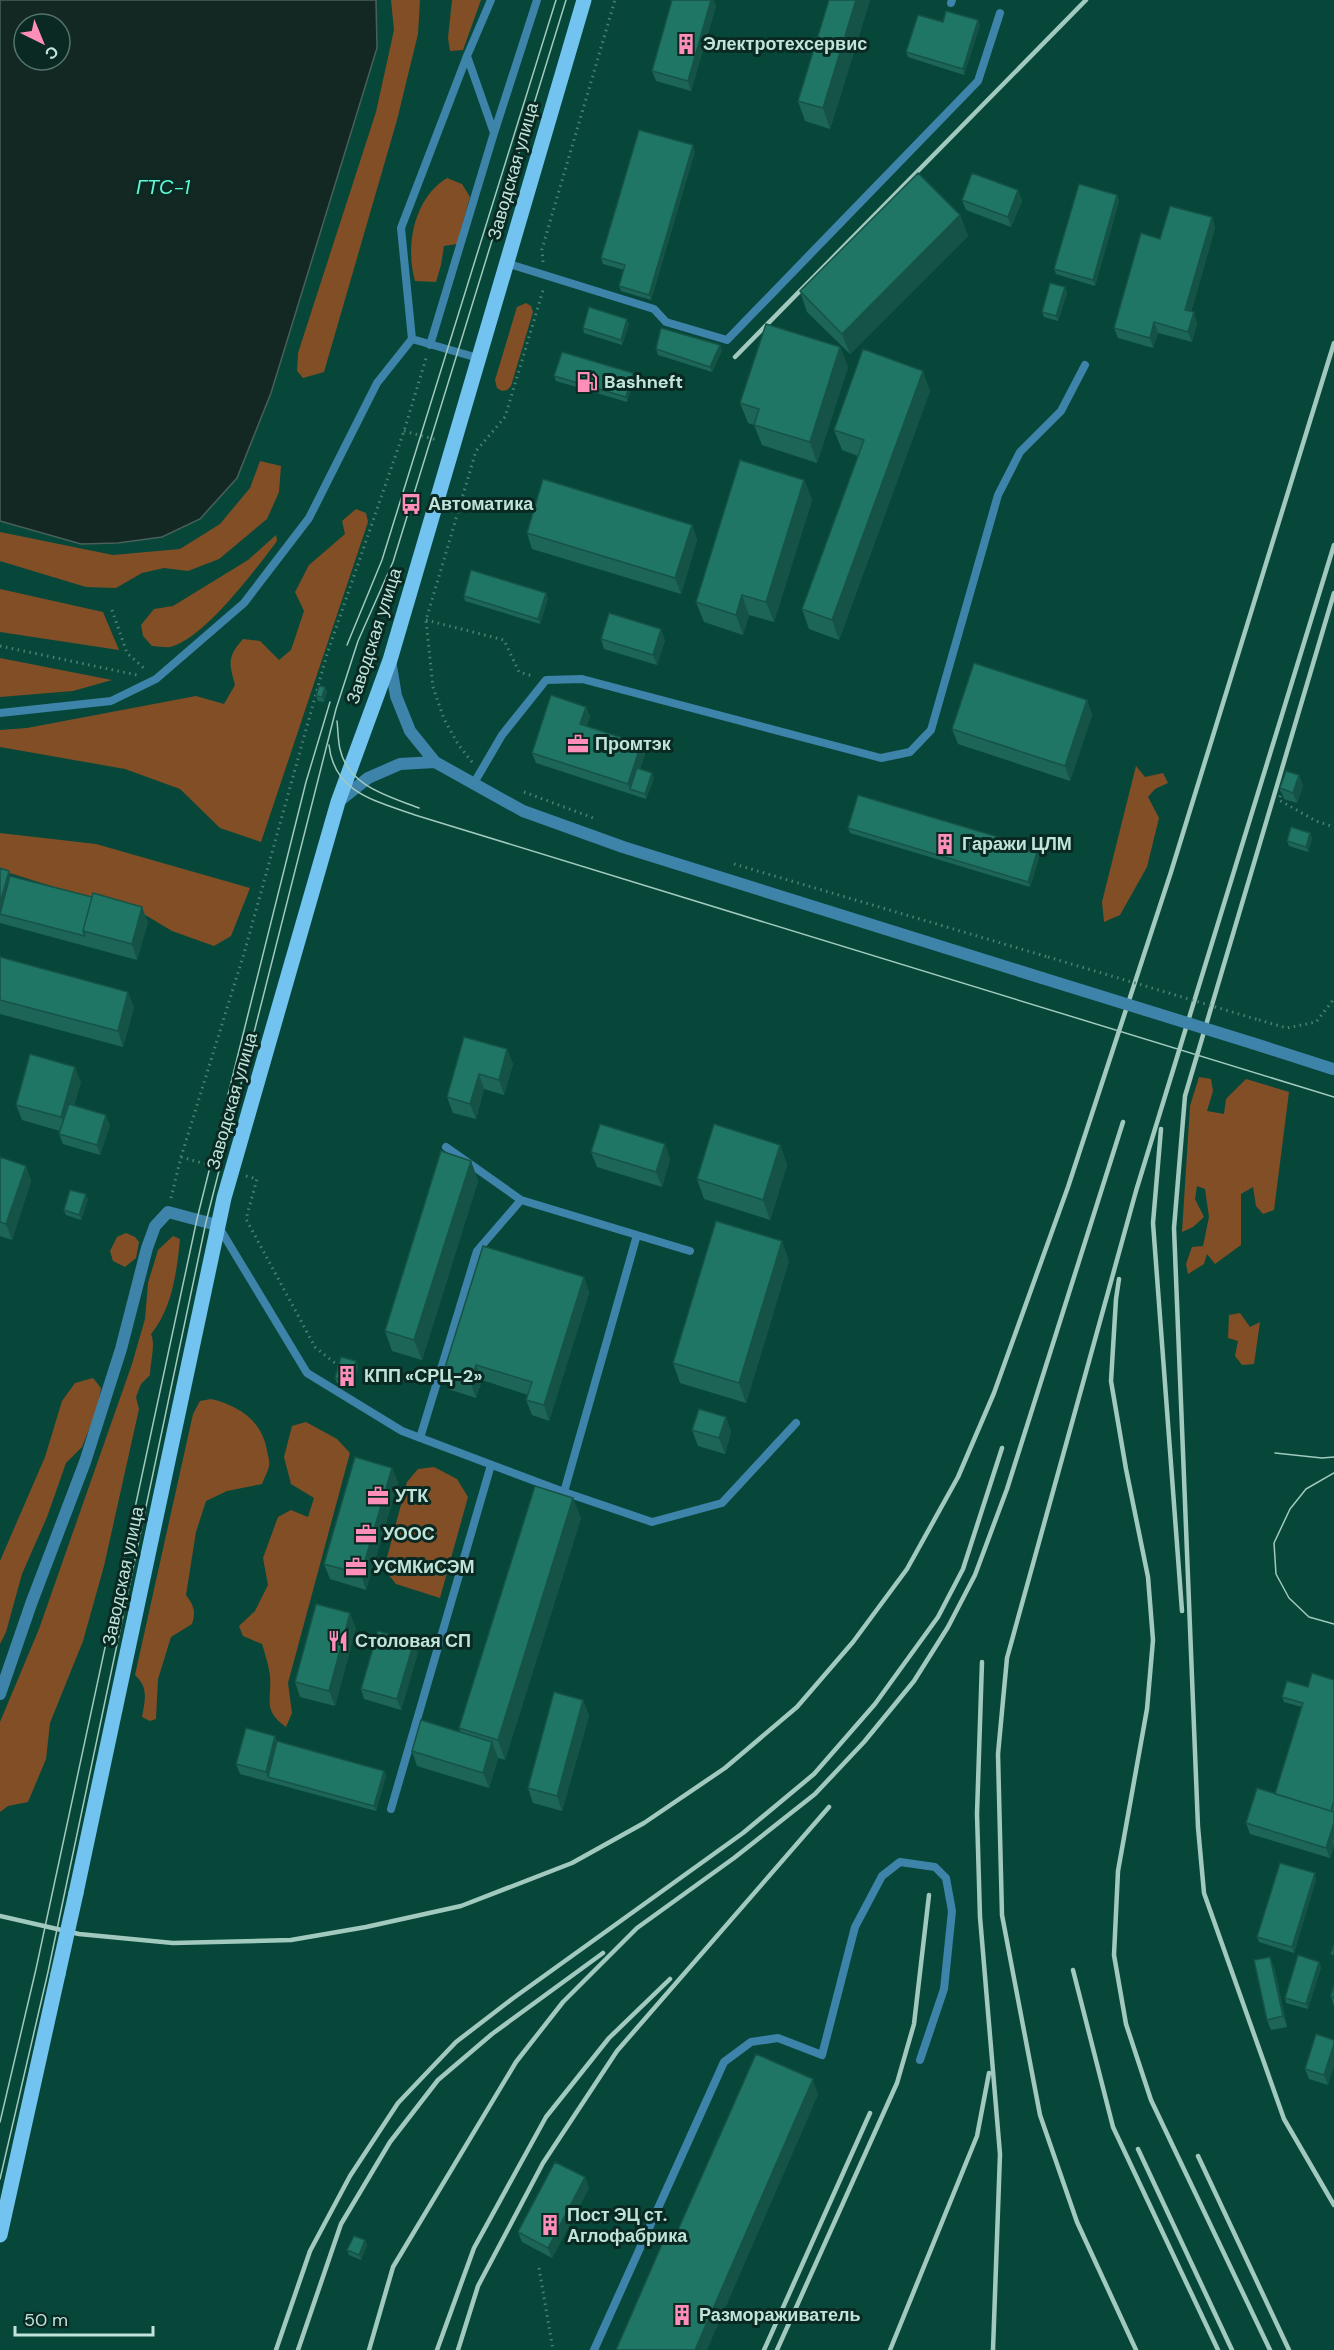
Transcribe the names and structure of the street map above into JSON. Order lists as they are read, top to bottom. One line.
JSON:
{"streets":{"main road":["Заводская улица"]},"water":["ГТС-1"],"places":{"building":["Электротехсервис","Гаражи ЦЛМ","КПП «СРЦ-2»","Пост ЭЦ ст. Аглофабрика","Размораживатель"],"fuel station":["Bashneft"],"bus stop":["Автоматика"],"office":["Промтэк","УТК","УООС","УСМКиСЭМ"],"restaurant":["Столовая СП"]},"scale_bar":"50 m","north":"bottom right"}
